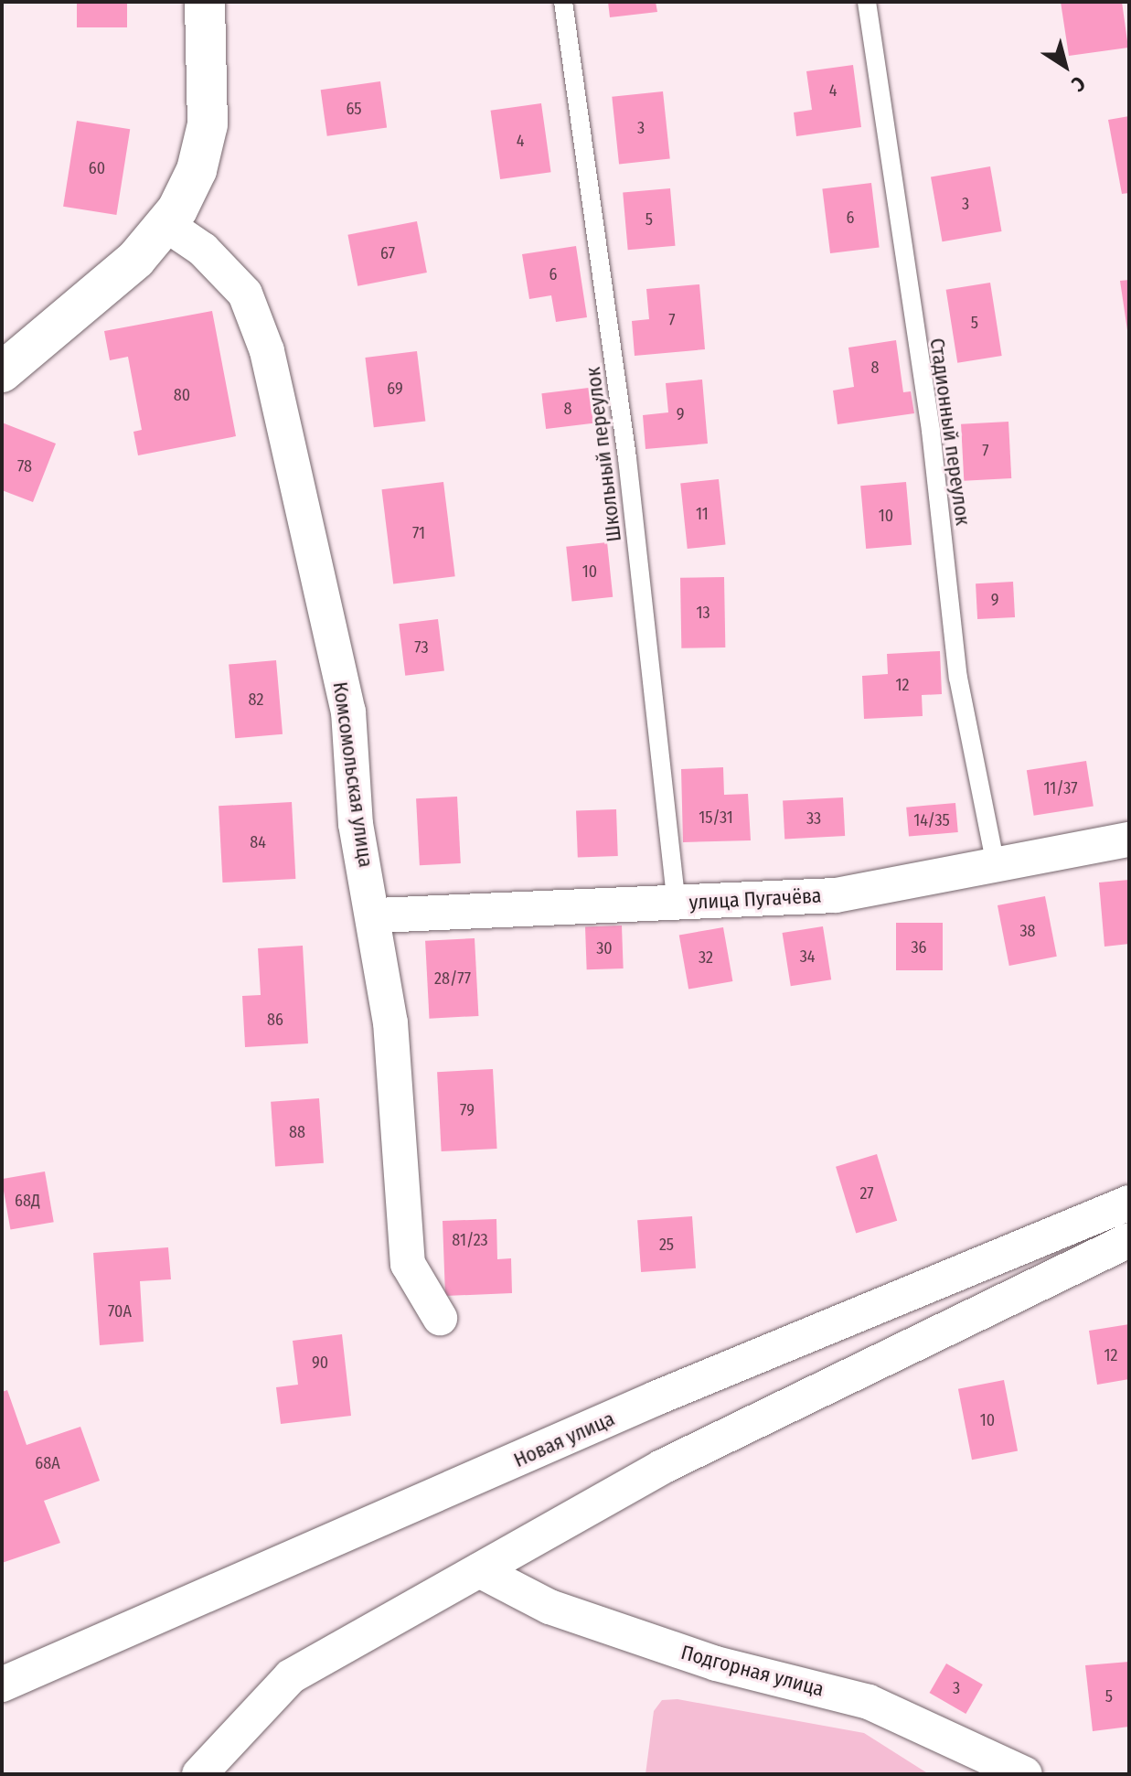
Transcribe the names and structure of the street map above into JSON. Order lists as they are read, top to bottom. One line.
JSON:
{"streets":{"street":["Комсомольская улица","улица Пугачёва","Новая улица","Подгорная улица"],"lane":["Стадионный переулок","Школьный переулок"]},"crossings":[["Стадионный переулок","улица Пугачёва"],["Школьный переулок","улица Пугачёва"],["Комсомольская улица","улица Пугачёва"]],"house_numbers":["4","65","3","4","60","3","6","5","67","6","7","5","8","69","80","8","9","7","78","11","10","71","10","9","13","73","12","82","11/37","15/31","33","14/35","84","38","36","30","34","32","28/77","86","79","88","27","68Д","81/23","25","70А","12","90","10","68А","3","5"],"north":"bottom right"}
